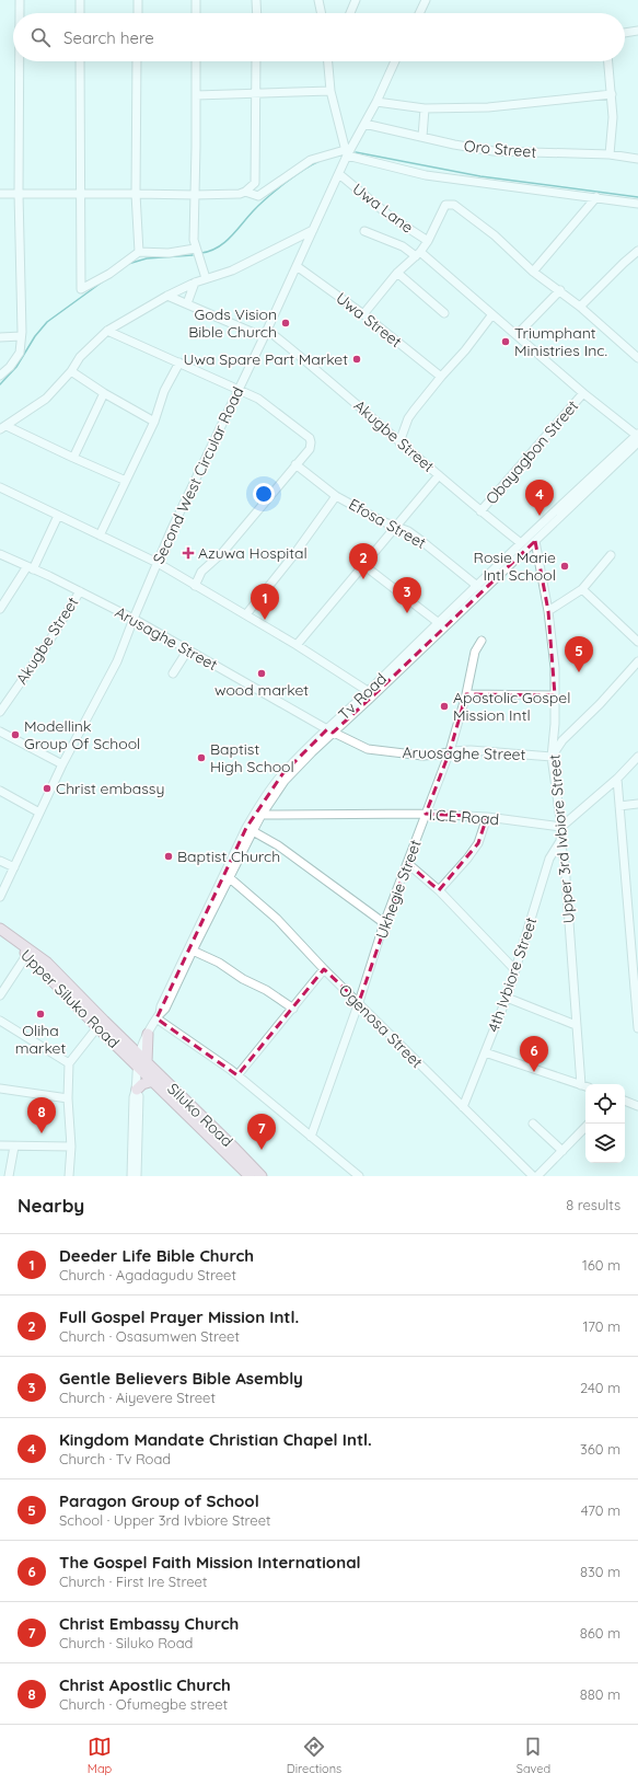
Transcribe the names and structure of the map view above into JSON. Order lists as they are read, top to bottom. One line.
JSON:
{"streets":{"main road":["Upper Siluko Road","Siluko Road"],"street":["Oro Street","Uwa Lane","Uwa Street","Akugbe Street","Obayagbon Street","Second West Circular Road","Efosa Street","Arusaghe Street","Tv Road","Aruosaghe Street","I.C.E Road","Upper 3rd Ivbiore Street","Ukhegie Street","4th Ivbiore Street","Ogenosa Street"]},"crossings":[["Oro Street","Second West Circular Road"],["Uwa Lane","Second West Circular Road"],["Uwa Street","Second West Circular Road"],["Akugbe Street","Obayagbon Street"],["Akugbe Street","Second West Circular Road"],["Akugbe Street","Arusaghe Street"],["Akugbe Street","Tv Road"],["Second West Circular Road","Arusaghe Street"],["Efosa Street","Tv Road"],["Arusaghe Street","Tv Road"],["Arusaghe Street","Aruosaghe Street"],["Tv Road","Aruosaghe Street"],["Tv Road","I.C.E Road"],["Tv Road","Upper 3rd Ivbiore Street"],["Tv Road","Upper Siluko Road"],["Tv Road","Ogenosa Street"],["Tv Road","Siluko Road"],["Aruosaghe Street","Upper 3rd Ivbiore Street"],["Aruosaghe Street","Ukhegie Street"],["I.C.E Road","Upper 3rd Ivbiore Street"],["I.C.E Road","Ukhegie Street"],["Upper 3rd Ivbiore Street","4th Ivbiore Street"],["Ukhegie Street","Ogenosa Street"],["4th Ivbiore Street","Ogenosa Street"],["Upper Siluko Road","Siluko Road"]],"places":{"other":["Gods Vision Bible Church","Triumphant Ministries Inc.","Uwa Spare Part Market","Rosie Marie Intl School","wood market","Apostolic Gospel Mission Intl","Modellink Group Of School","Baptist High School","Christ embassy","Baptist Church","Oliha market"],"health":["Azuwa Hospital"]},"page":{"search":"Search here","pins":["4","2","3","1","5","6","8","7"],"heading":["Nearby","8 results"],"list":[{"mark":"1","name":"Deeder Life Bible Church","note":"Church · Agadagudu Street","value":"160 m"},{"mark":"2","name":"Full Gospel Prayer Mission Intl.","note":"Church · Osasumwen Street","value":"170 m"},{"mark":"3","name":"Gentle Believers Bible Asembly","note":"Church · Aiyevere Street","value":"240 m"},{"mark":"4","name":"Kingdom Mandate Christian Chapel Intl.","note":"Church · Tv Road","value":"360 m"},{"mark":"5","name":"Paragon Group of School","note":"School · Upper 3rd Ivbiore Street","value":"470 m"},{"mark":"6","name":"The Gospel Faith Mission International","note":"Church · First Ire Street","value":"830 m"},{"mark":"7","name":"Christ Embassy Church","note":"Church · Siluko Road","value":"860 m"},{"mark":"8","name":"Christ Apostlic Church","note":"Church · Ofumegbe street","value":"880 m"}],"nav":["Map","Directions","Saved"]}}
